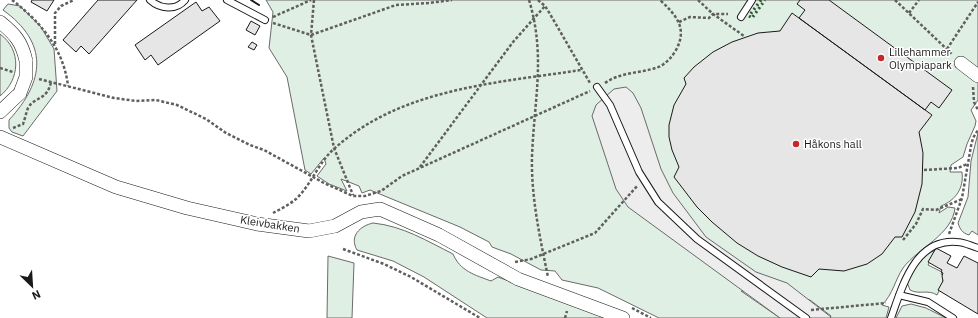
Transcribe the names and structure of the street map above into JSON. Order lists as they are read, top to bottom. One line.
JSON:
{"streets":{"street":["Kleivbakken"]},"places":["Lillehammer Olympiapark","Håkons hall"],"north":"bottom right"}
